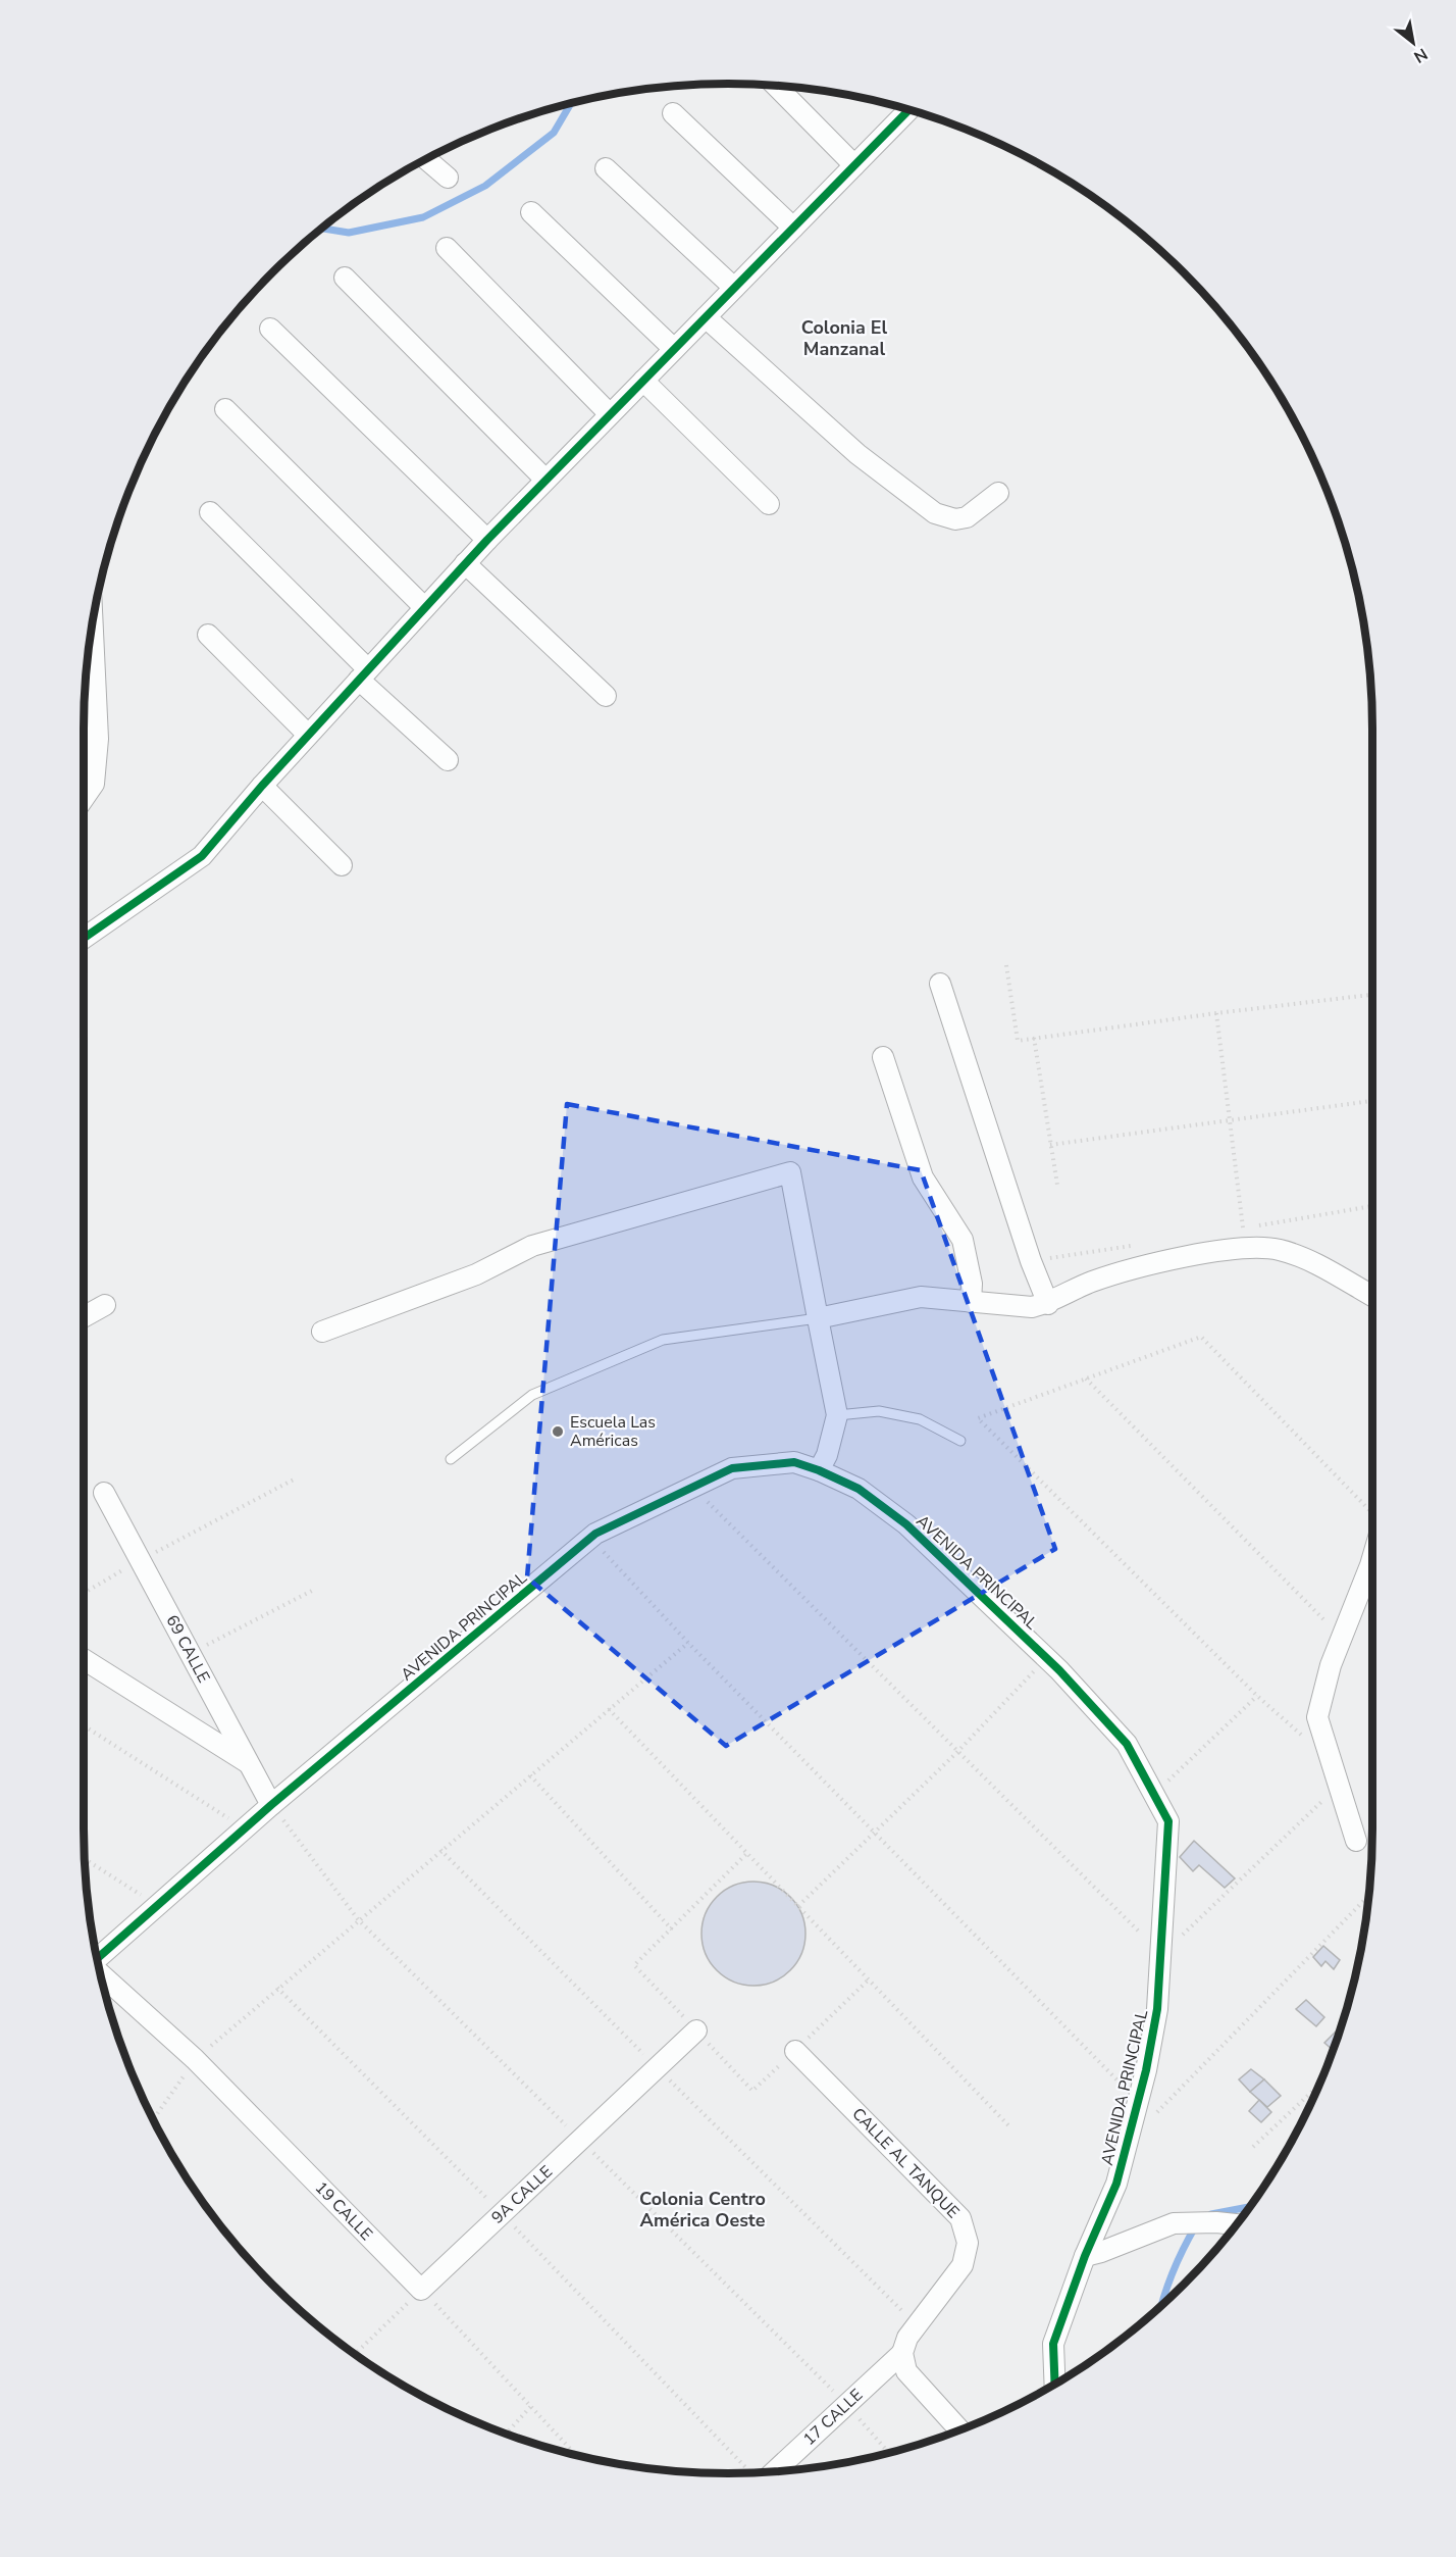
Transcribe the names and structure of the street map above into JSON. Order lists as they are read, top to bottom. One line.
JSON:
{"streets":{"street":["AVENIDA PRINCIPAL","69 CALLE","CALLE AL TANQUE","9A CALLE","19 CALLE","17 CALLE"]},"crossings":[["AVENIDA PRINCIPAL","69 CALLE"],["CALLE AL TANQUE","17 CALLE"],["9A CALLE","19 CALLE"]],"districts":["Colonia El Manzanal","Colonia Centro América Oeste"],"places":["Escuela Las Américas"],"north":"bottom right"}
